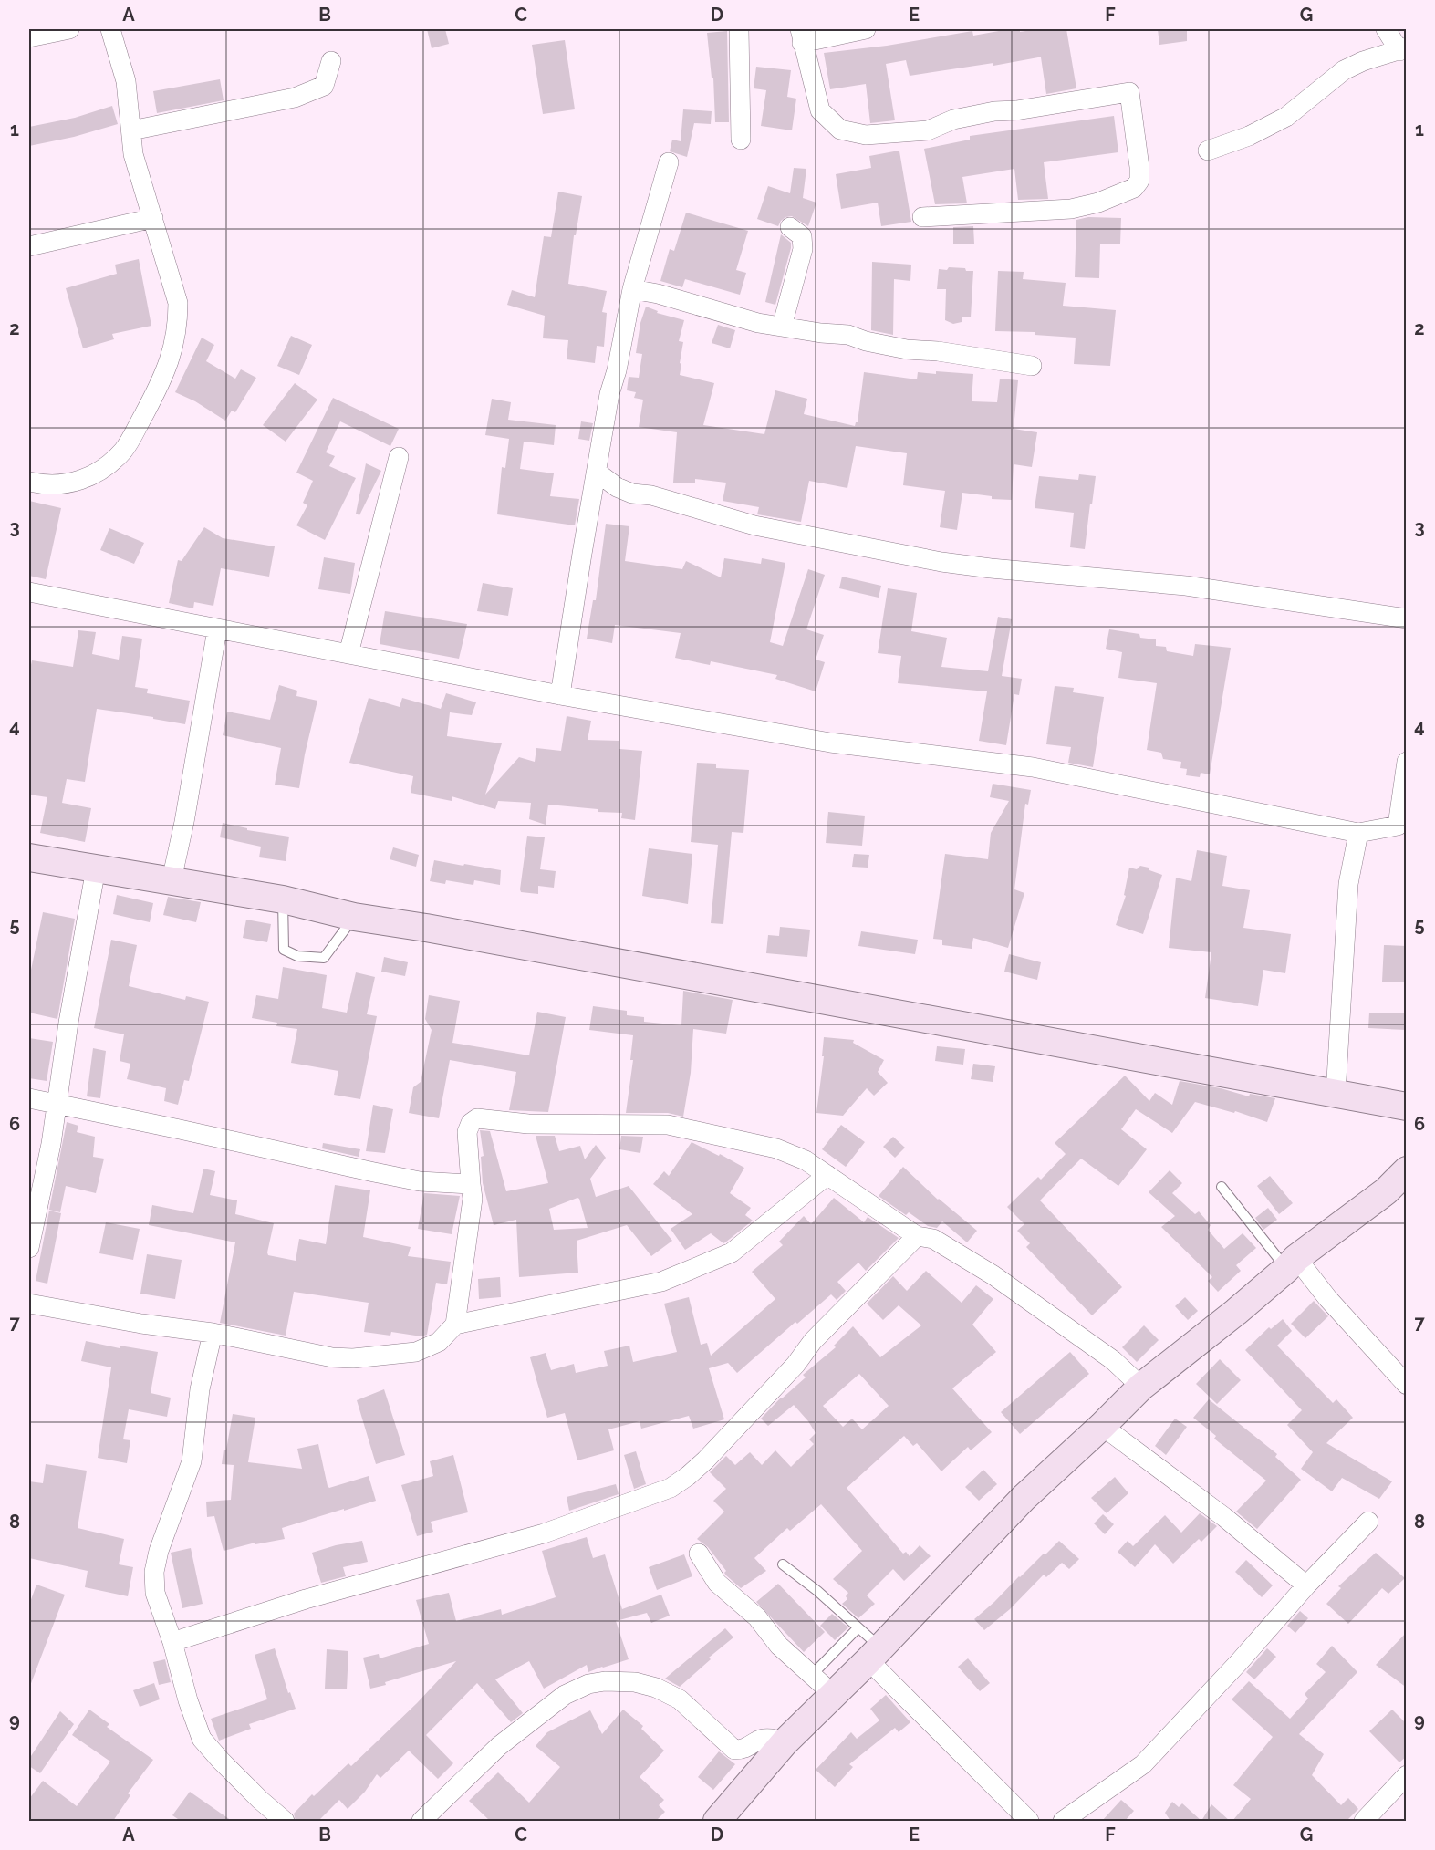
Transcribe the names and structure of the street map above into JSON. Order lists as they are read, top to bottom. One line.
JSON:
{"grid":{"columns":["A","B","C","D","E","F","G"],"rows":["1","2","3","4","5","6","7","8","9"]}}
